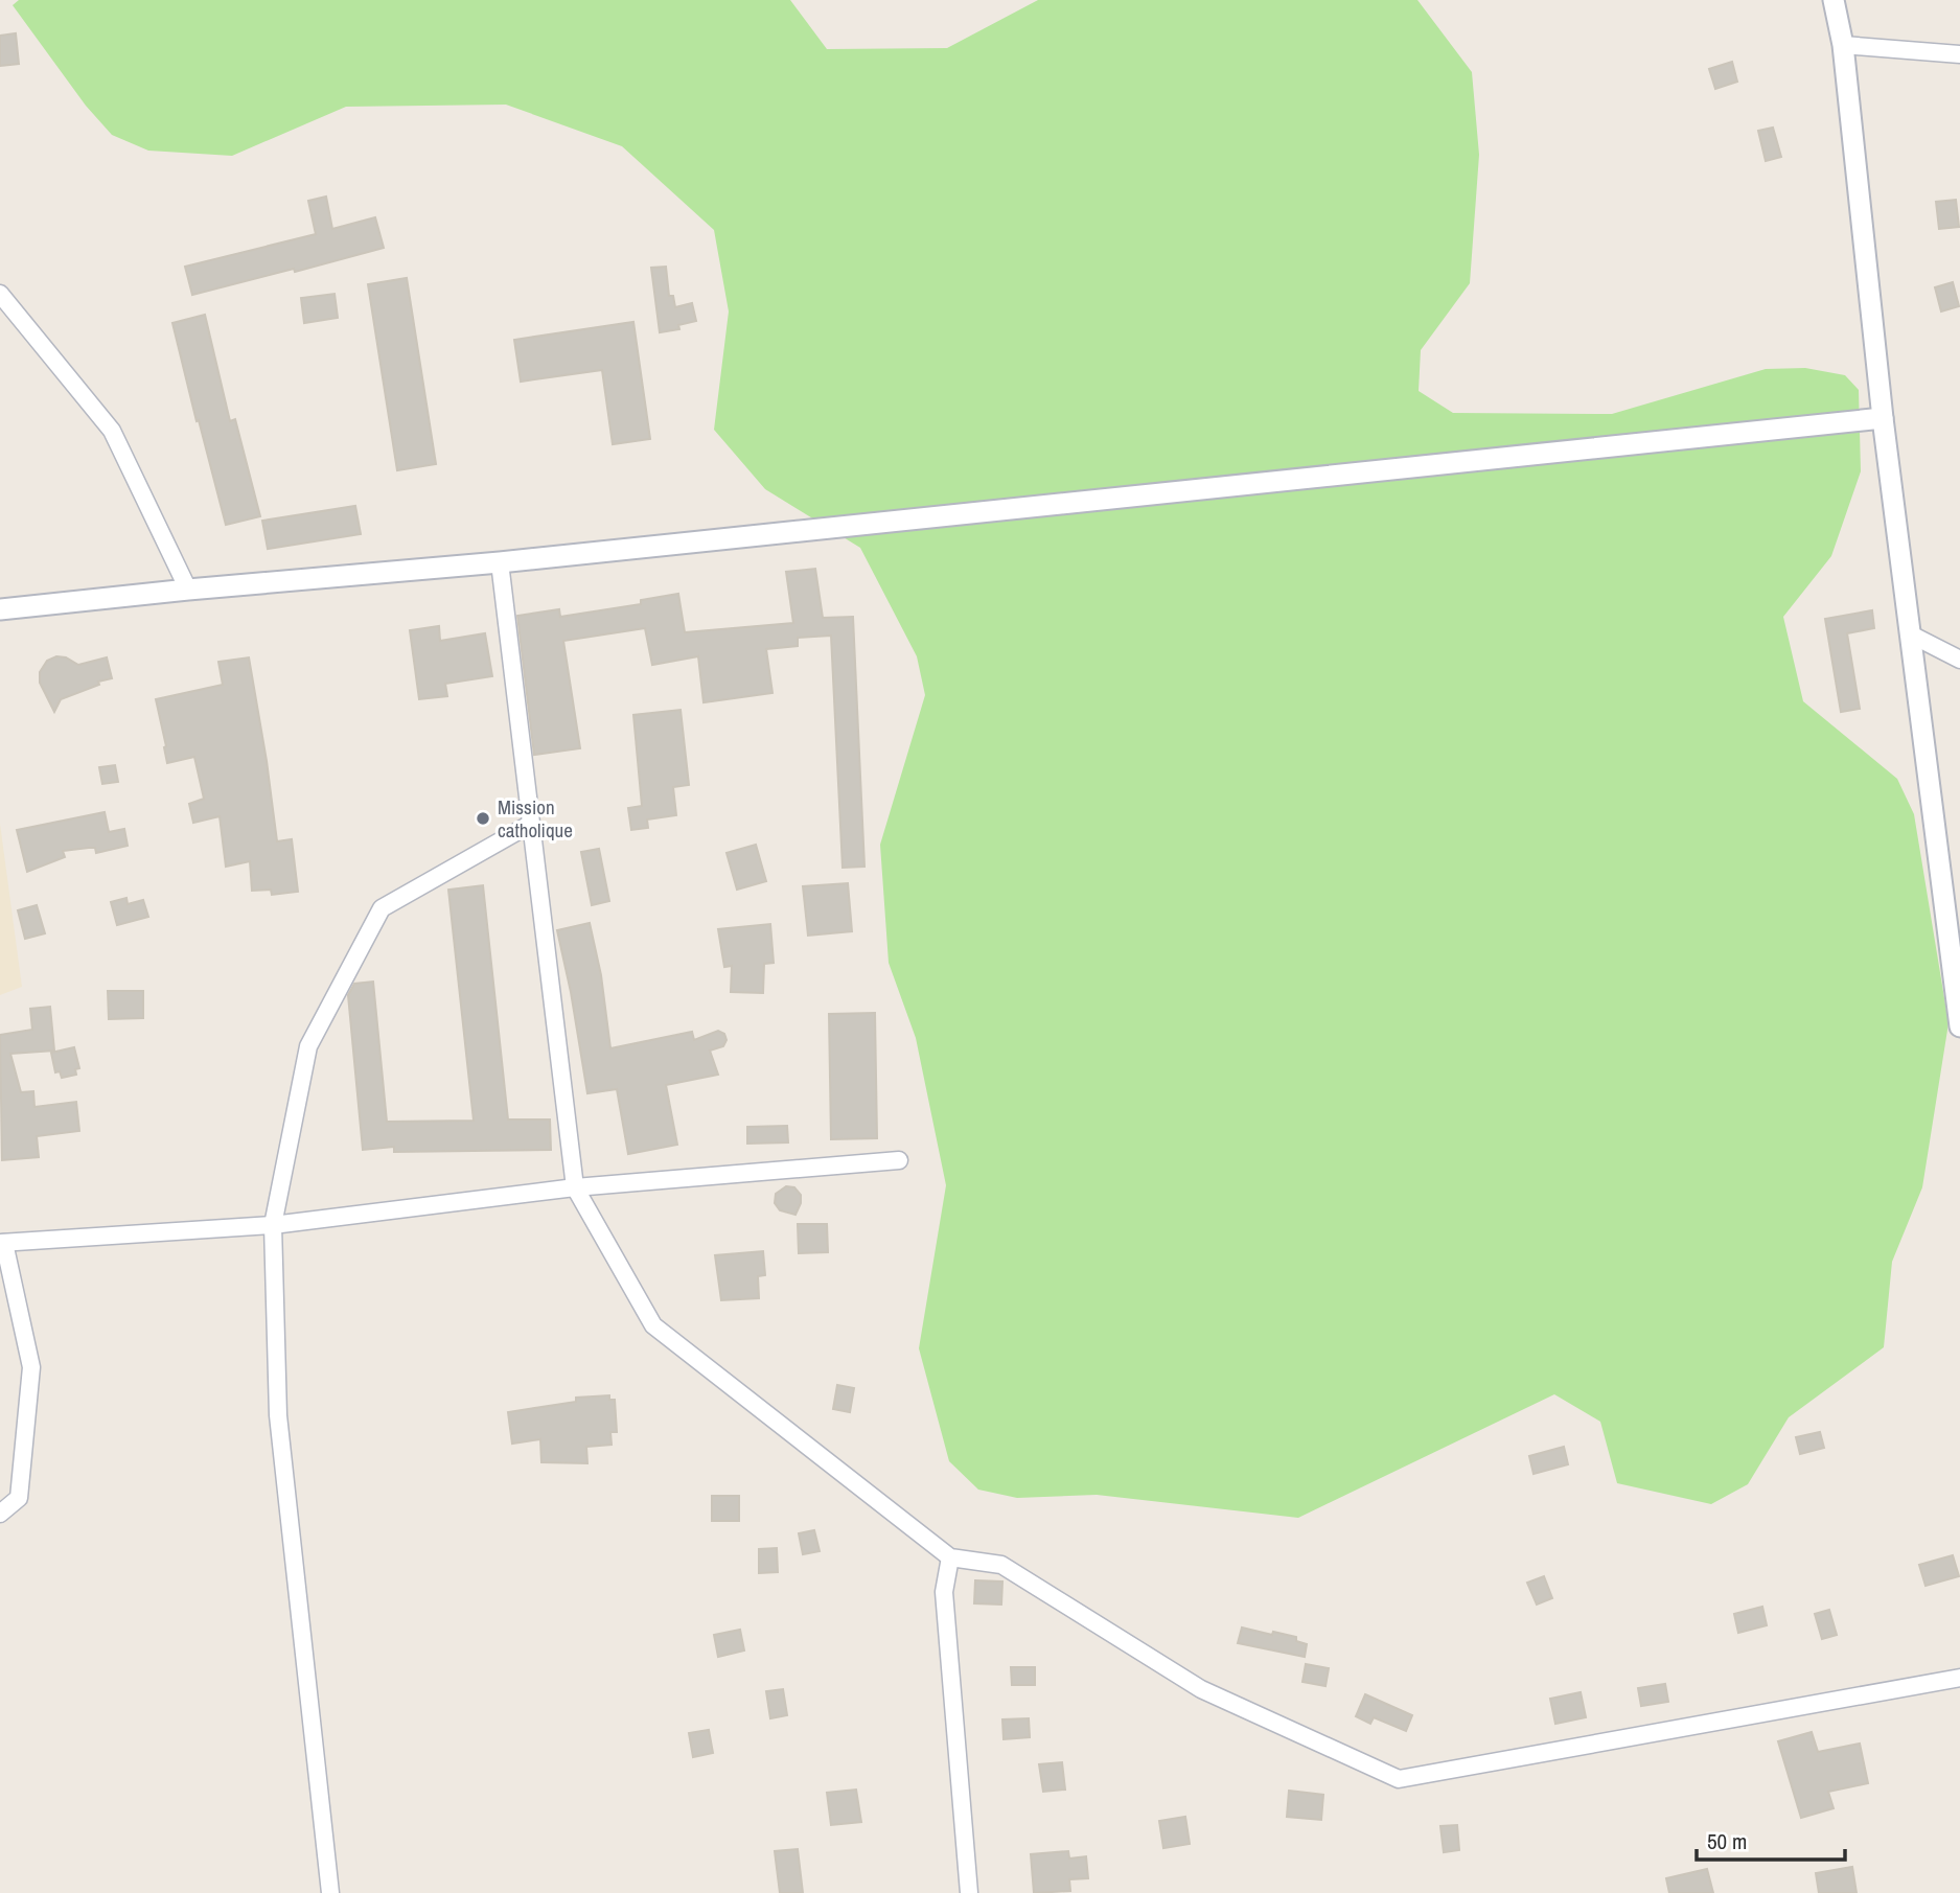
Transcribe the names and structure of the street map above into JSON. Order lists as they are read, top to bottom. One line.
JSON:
{"places":["Mission catholique"],"scale_bar":"50 m"}
